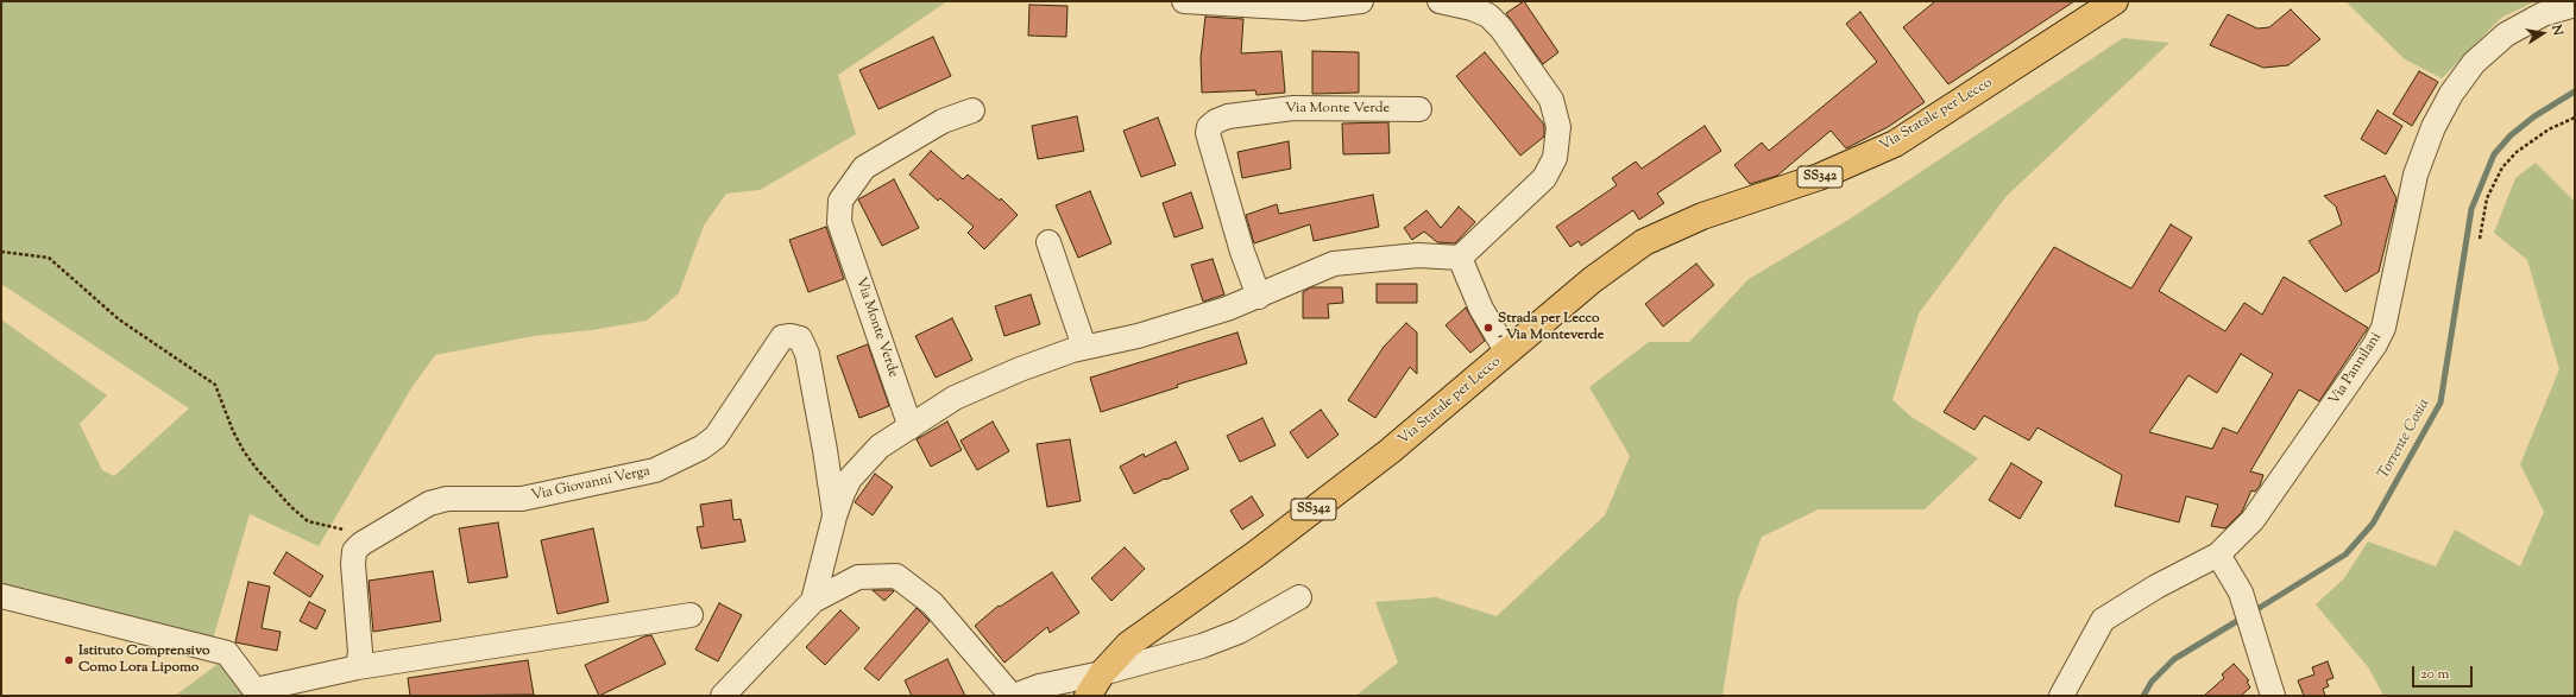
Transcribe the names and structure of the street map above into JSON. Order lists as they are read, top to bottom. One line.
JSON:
{"streets":{"main road":["Via Statale per Lecco","SS342"],"street":["Via Monte Verde","Via Pannilani","Via Giovanni Verga"]},"water":["Torrente Cosia"],"places":["Strada per Lecco - Via Monteverde","Istituto Comprensivo Como Lora Lipomo"],"scale_bar":"20 m","north":"right"}
